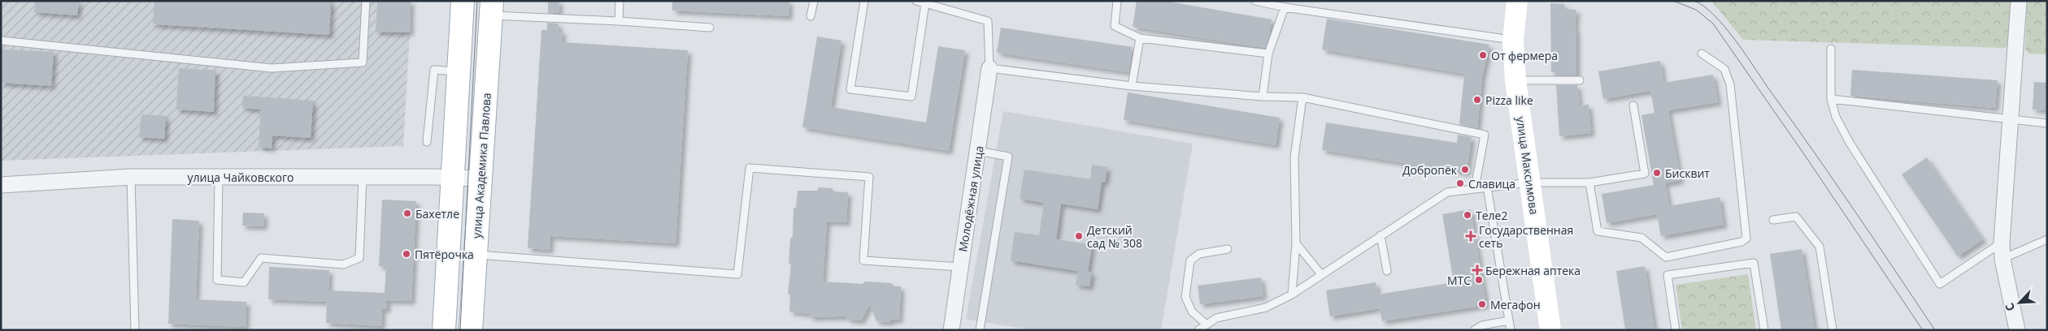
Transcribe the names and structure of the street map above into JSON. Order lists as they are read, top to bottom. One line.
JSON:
{"streets":{"main road":["улица Академика Павлова","улица Максимова"],"street":["улица Чайковского","Молодёжная улица"]},"crossings":[["улица Академика Павлова","улица Чайковского"]],"places":{"other":["От фермера","Pizza like","Добропёк","Бисквит","Славица","Бахетле","Теле2","Детский сад № 308","Пятёрочка","МТС","Мегафон"],"health":["Государственная сеть","Бережная аптека"]},"north":"bottom left"}
